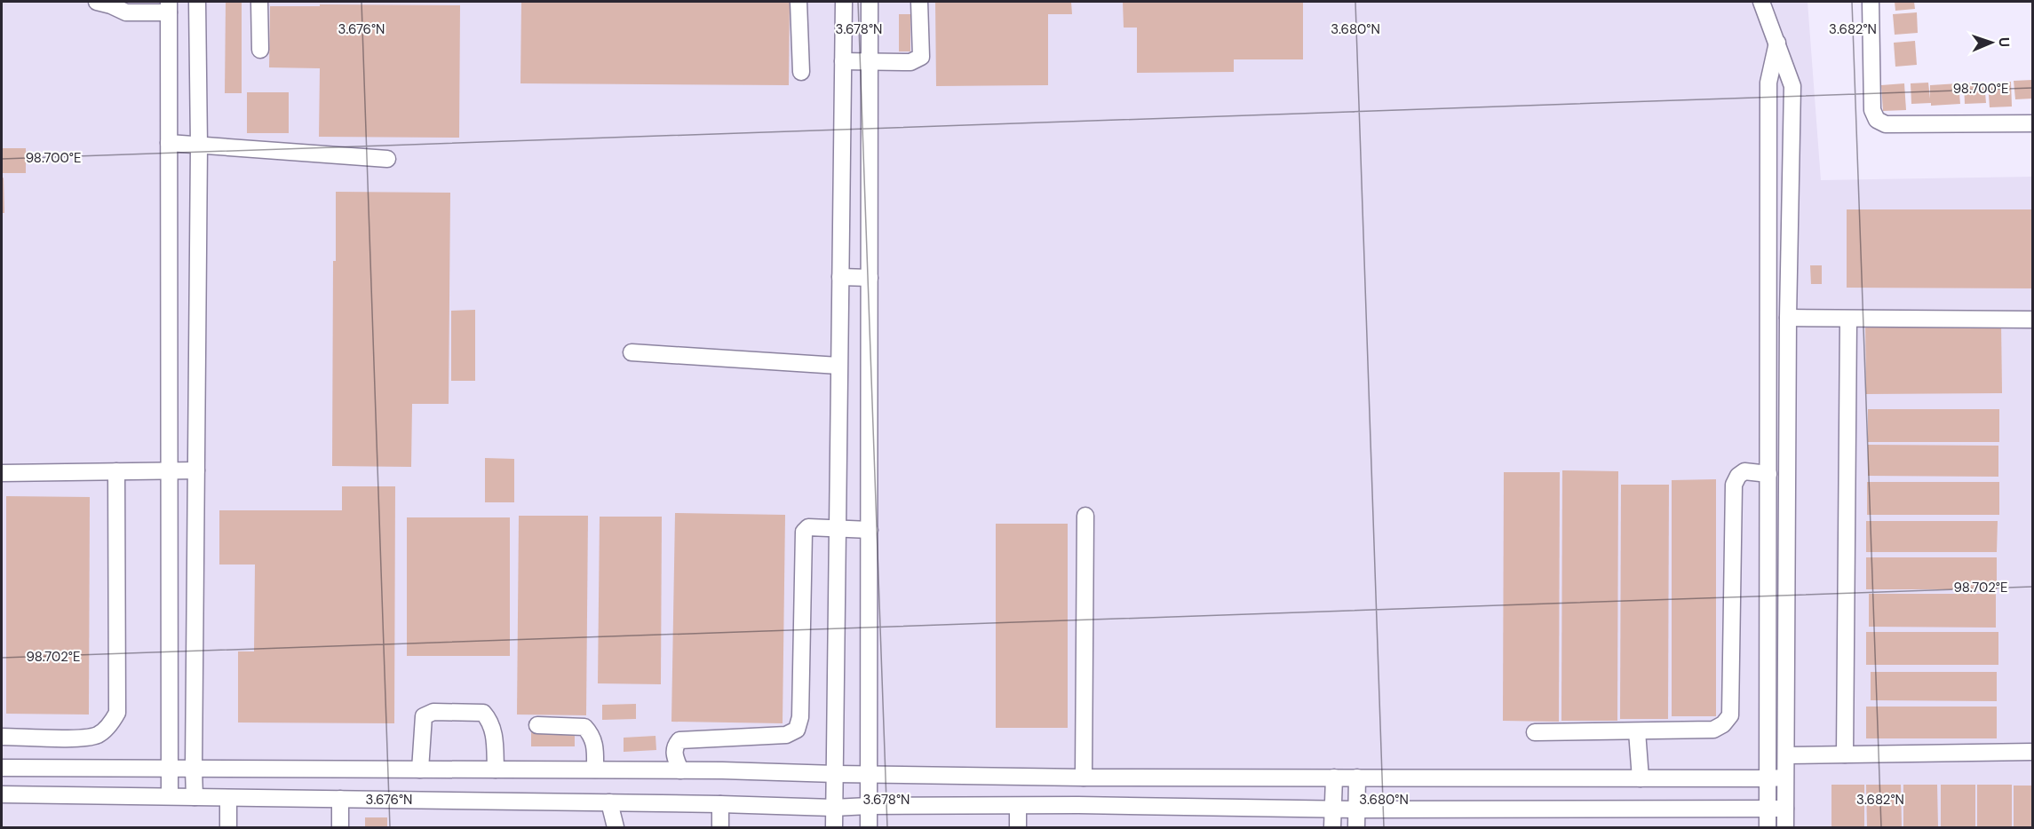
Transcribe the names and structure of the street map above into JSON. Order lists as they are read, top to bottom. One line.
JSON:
{"north":"right","coordinates":["3.676°N","3.678°N","3.680°N","3.682°N","98.700°E","98.702°E"]}
